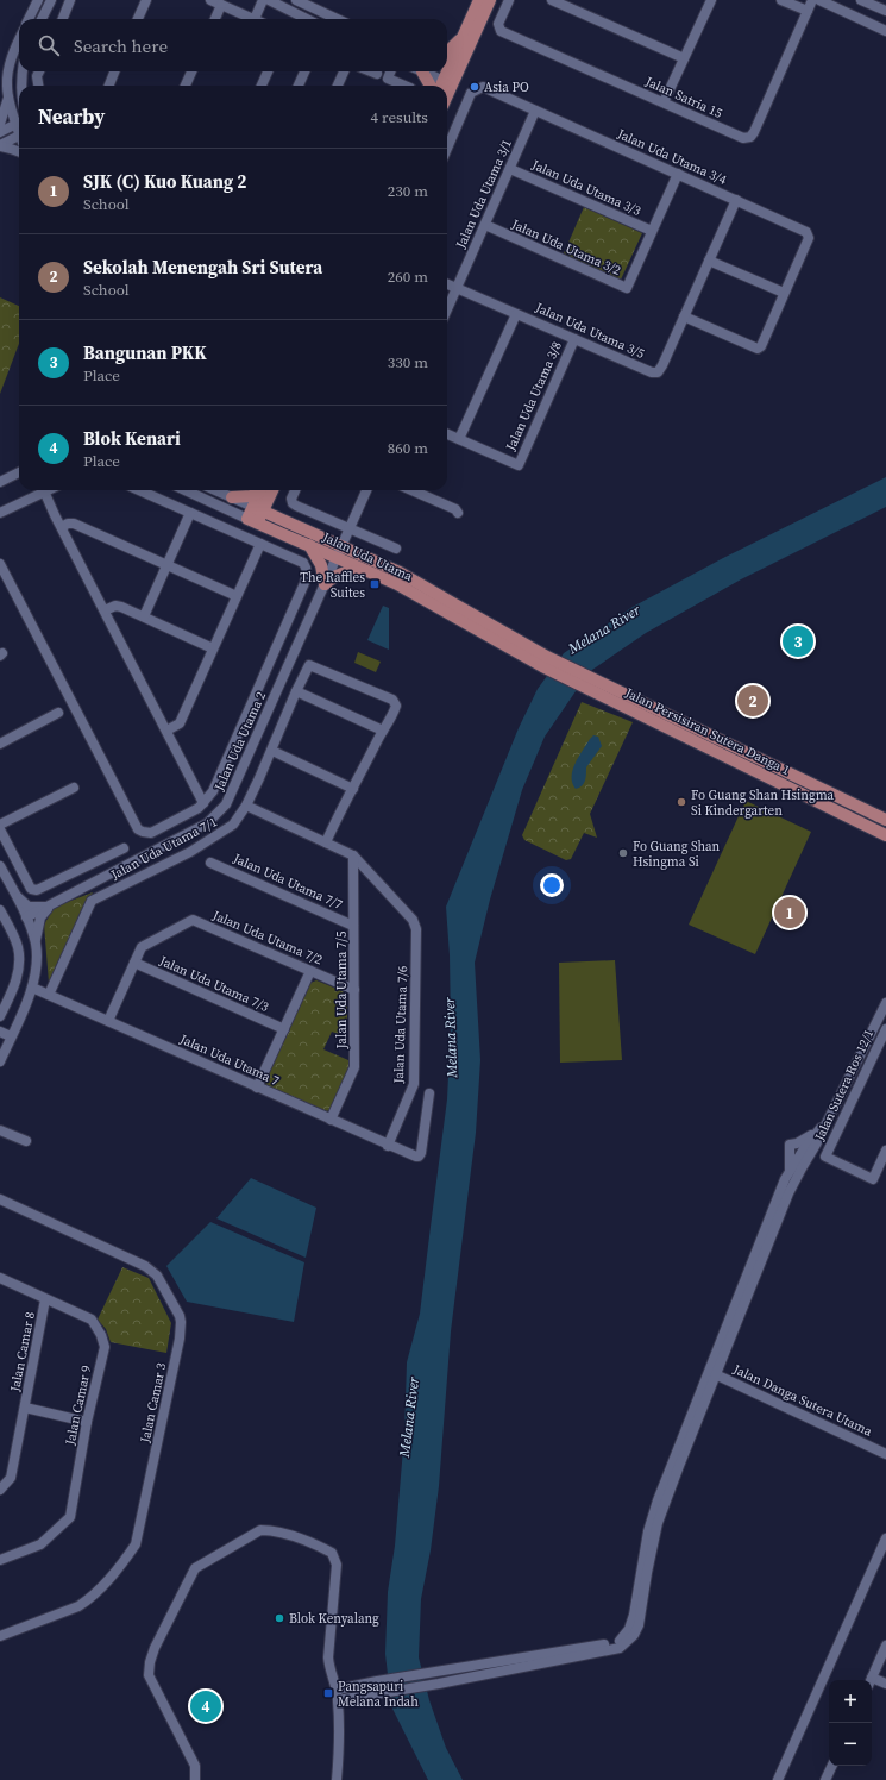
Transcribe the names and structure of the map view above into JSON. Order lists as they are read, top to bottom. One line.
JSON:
{"streets":{"main road":["Jalan Uda Utama","Jalan Persisiran Sutera Danga 1"],"street":["Jalan Satria 15","Jalan Uda Utama 3/4","Jalan Uda Utama 3/3","Jalan Uda Utama 3/1","Jalan Uda Utama 3/2","Jalan Uda Utama 3/5","Jalan Uda Utama 3/8","Jalan Uda Utama 2","Jalan Uda Utama 7/1","Jalan Uda Utama 7/7","Jalan Uda Utama 7/2","Jalan Uda Utama 7/3","Jalan Uda Utama 7/5","Jalan Uda Utama 7/6","Jalan Uda Utama 7","Jalan Sutera Ros 12/1","Jalan Camar 8","Jalan Danga Sutera Utama","Jalan Camar 3","Jalan Camar 9"]},"crossings":[["Jalan Uda Utama 3/4","Jalan Uda Utama 3/1"],["Jalan Uda Utama 3/4","Jalan Uda Utama 3/2"],["Jalan Uda Utama 3/4","Jalan Uda Utama 3/5"],["Jalan Uda Utama 3/3","Jalan Uda Utama 3/1"],["Jalan Uda Utama 3/3","Jalan Uda Utama 3/2"],["Jalan Uda Utama 3/1","Jalan Uda Utama 3/2"],["Jalan Uda Utama 3/1","Jalan Uda Utama 3/5"],["Jalan Uda Utama 3/5","Jalan Uda Utama 3/8"],["Jalan Uda Utama","Jalan Persisiran Sutera Danga 1"],["Jalan Uda Utama","Jalan Uda Utama 2"],["Jalan Uda Utama 7/1","Jalan Uda Utama 7"],["Jalan Uda Utama 7/7","Jalan Uda Utama 7/5"],["Jalan Uda Utama 7/2","Jalan Uda Utama 7/3"],["Jalan Uda Utama 7/2","Jalan Uda Utama 7/5"],["Jalan Uda Utama 7/2","Jalan Uda Utama 7"],["Jalan Uda Utama 7/5","Jalan Uda Utama 7/6"],["Jalan Uda Utama 7/5","Jalan Uda Utama 7"],["Jalan Uda Utama 7/6","Jalan Uda Utama 7"],["Jalan Camar 8","Jalan Camar 9"]],"water":["Melana River"],"places":{"other":["Asia PO","Fo Guang Shan Hsingma Si Kindergarten","Fo Guang Shan Hsingma Si","Blok Kenyalang"],"transit":["The Raffles Suites","Pangsapuri Melana Indah"]},"page":{"search":"Search here","heading":["Nearby","4 results"],"list":[{"mark":"1","name":"SJK (C) Kuo Kuang 2","note":"School","value":"230 m"},{"mark":"2","name":"Sekolah Menengah Sri Sutera","note":"School","value":"260 m"},{"mark":"3","name":"Bangunan PKK","note":"Place","value":"330 m"},{"mark":"4","name":"Blok Kenari","note":"Place","value":"860 m"}],"pins":["3","2","1","4"],"map_buttons":["+","−"]}}
